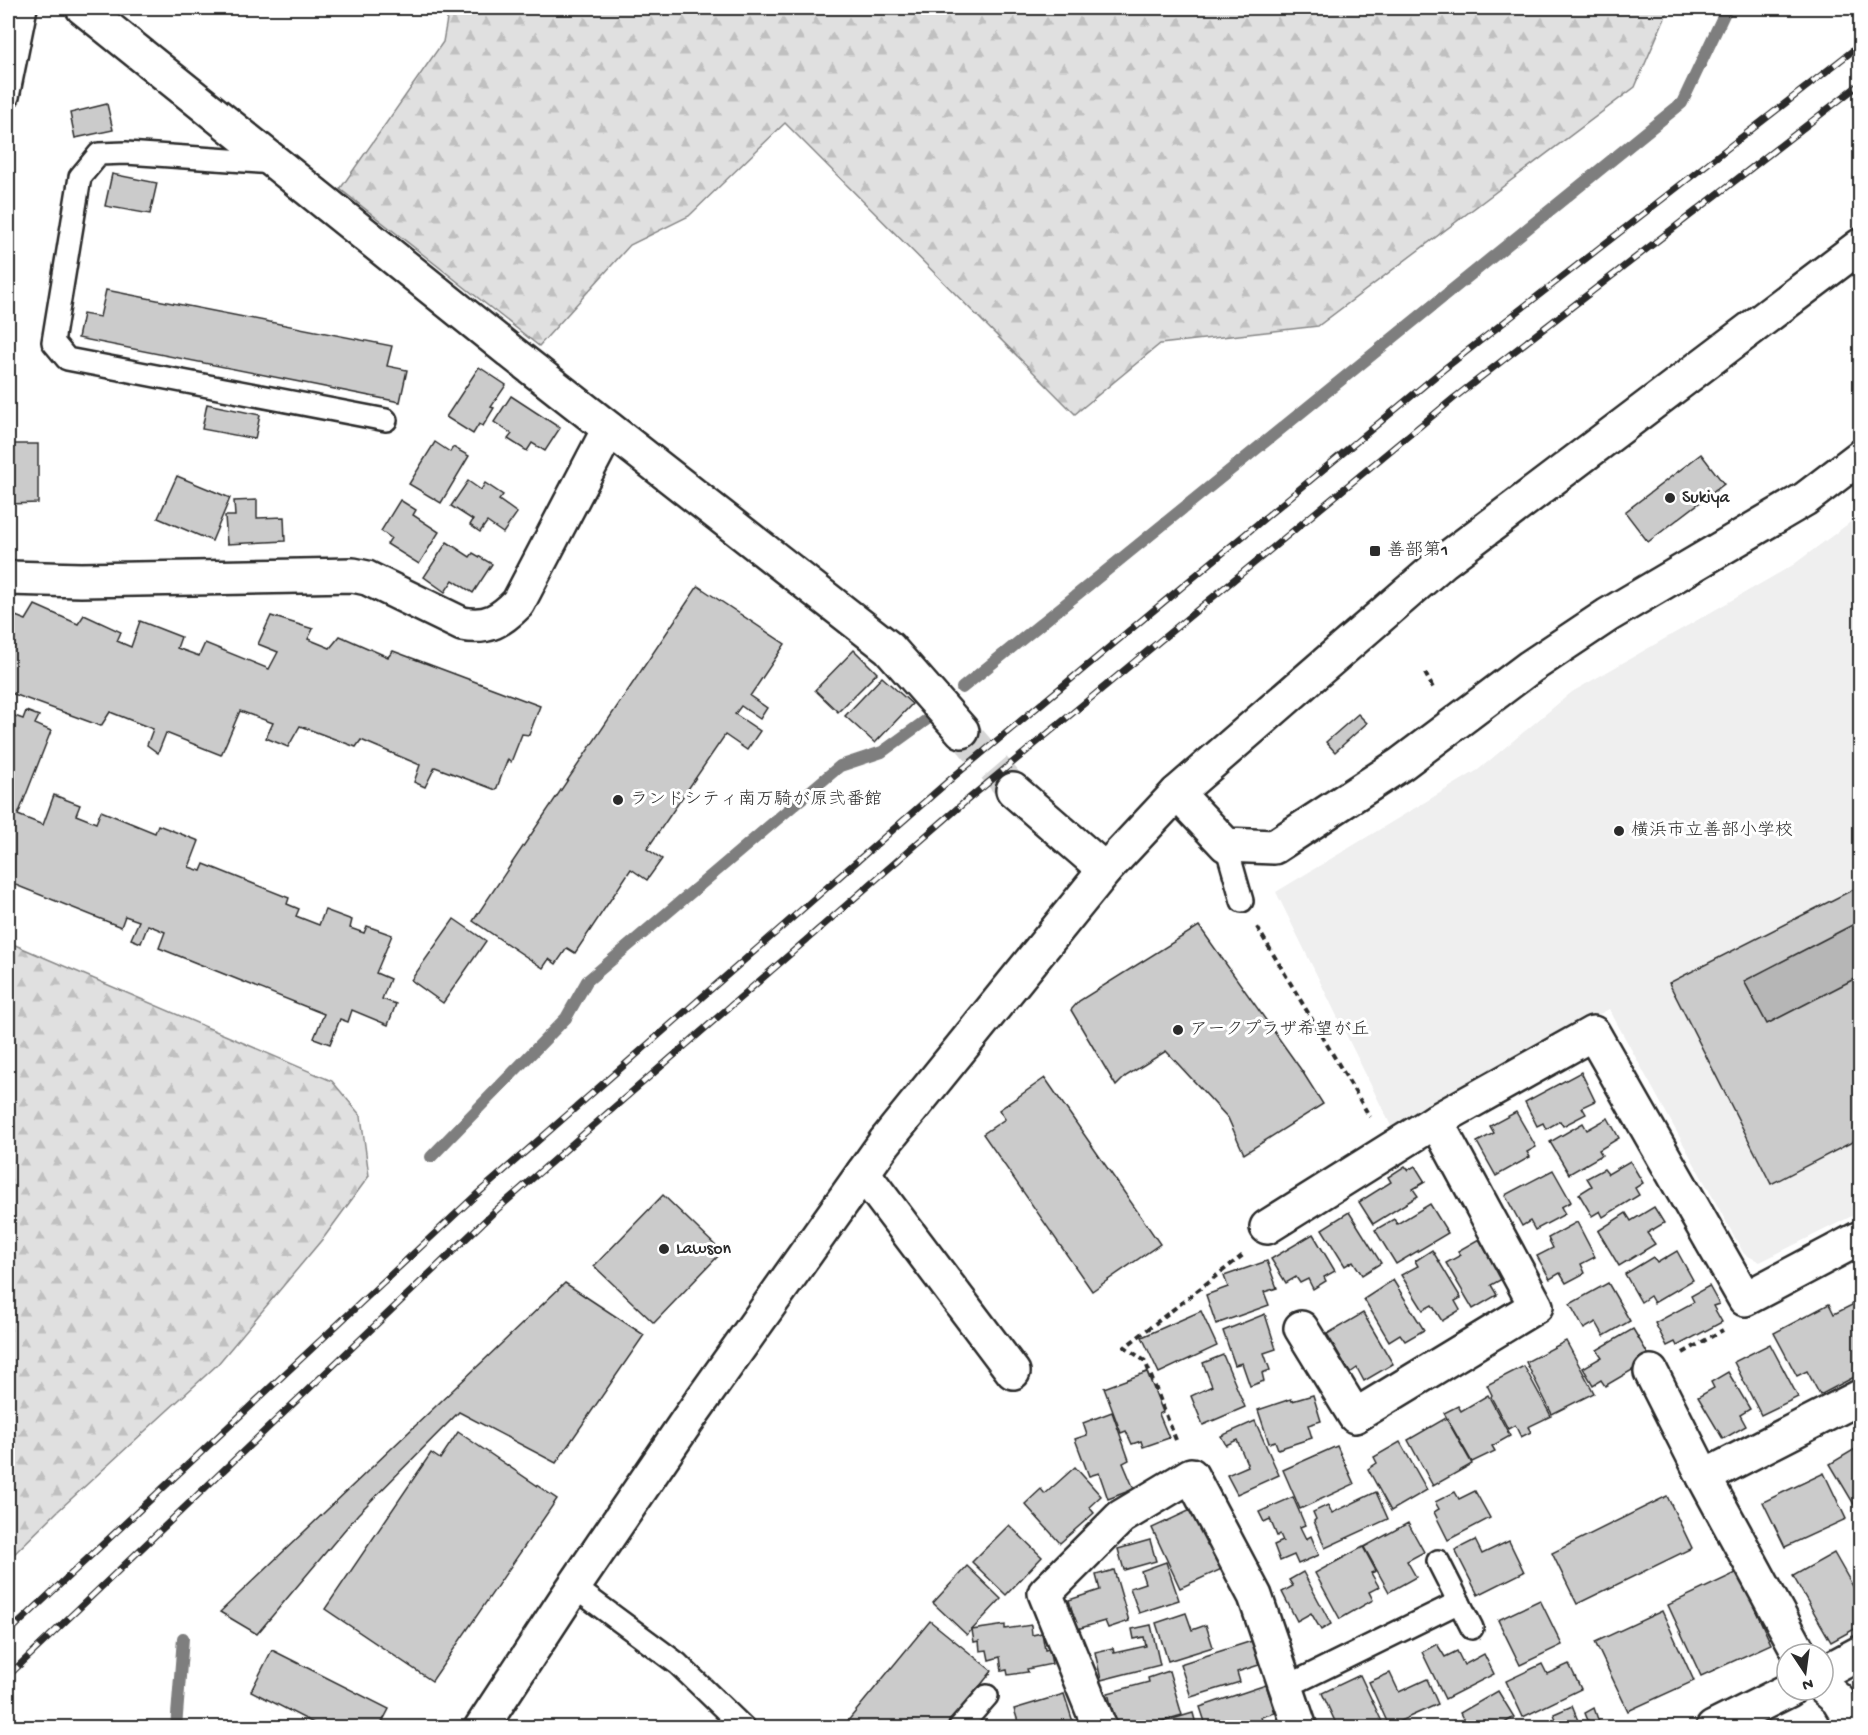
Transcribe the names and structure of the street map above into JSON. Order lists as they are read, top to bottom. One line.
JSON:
{"places":{"other":["Sukiya","ランドシティ南万騎が原弐番館","横浜市立善部小学校","アークプラザ希望が丘","Lawson"],"transit":["善部第1"]},"north":"bottom"}
